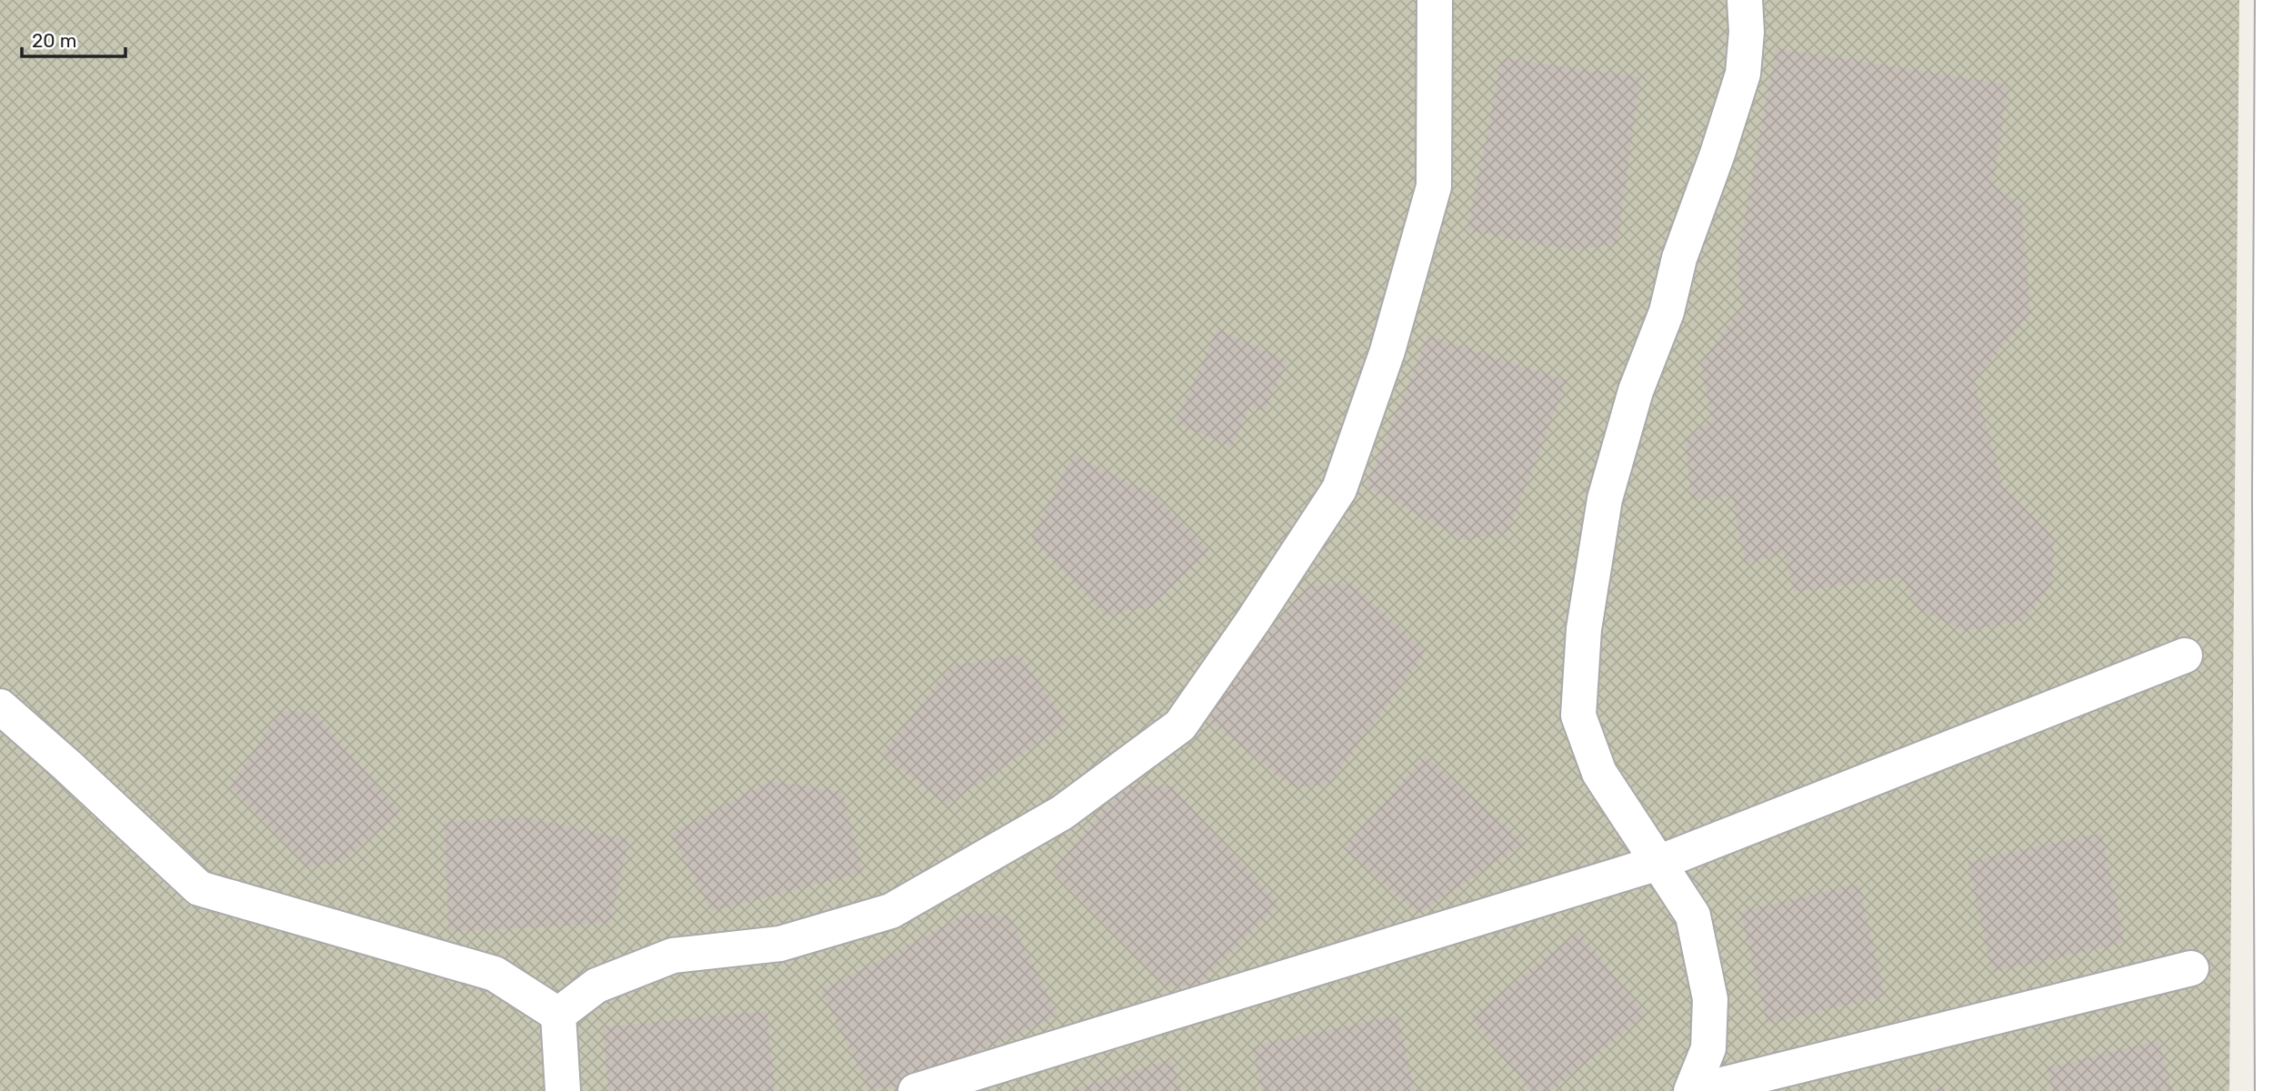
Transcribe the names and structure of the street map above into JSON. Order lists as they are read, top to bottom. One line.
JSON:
{"scale_bar":"20 m"}
